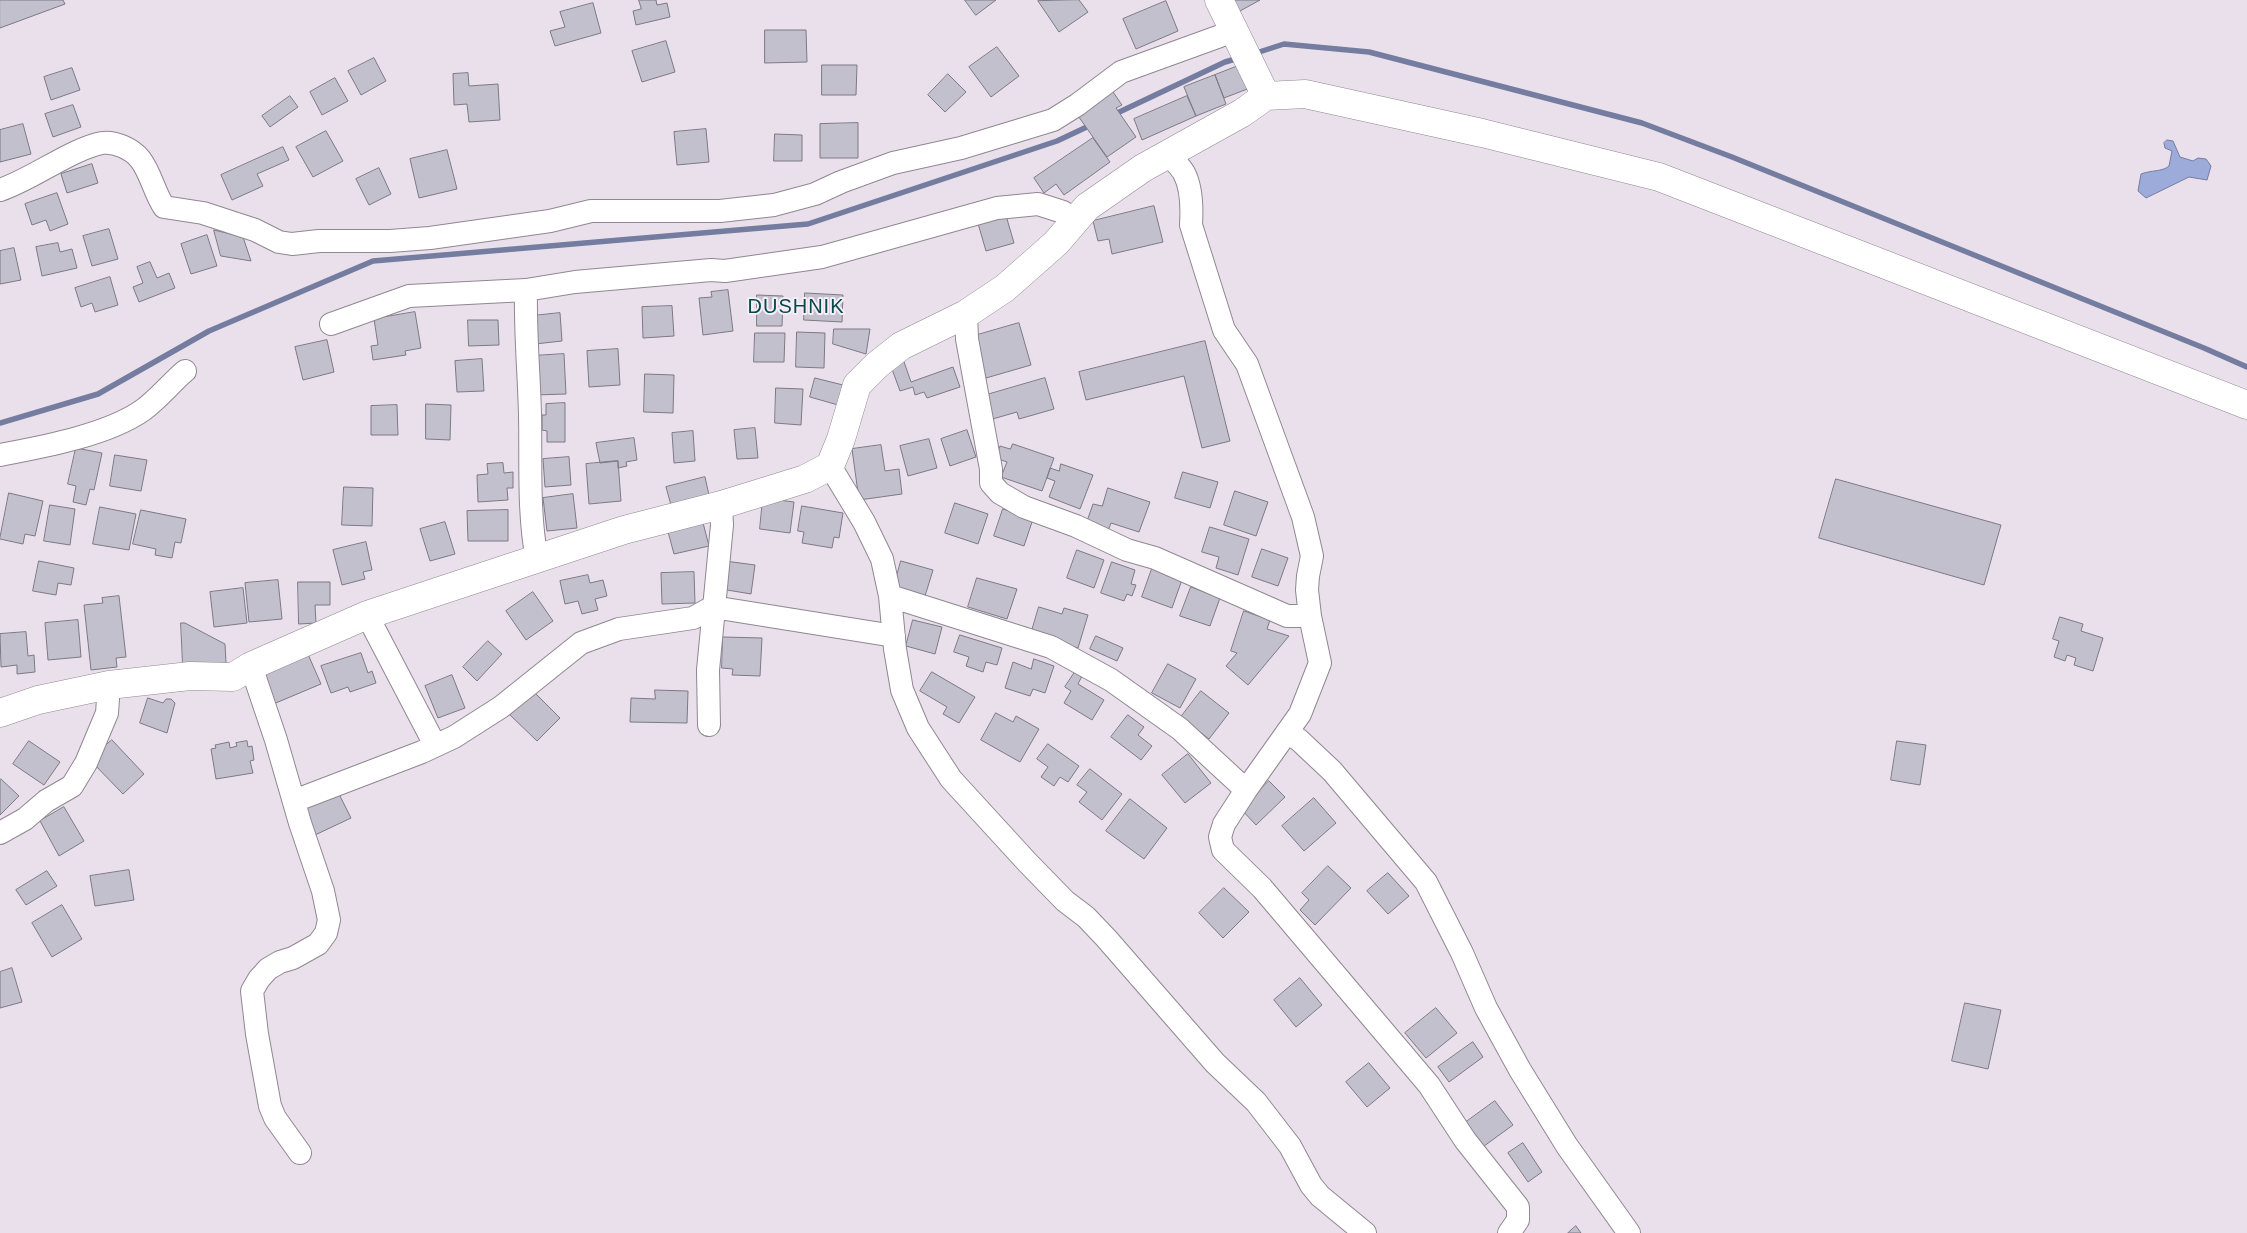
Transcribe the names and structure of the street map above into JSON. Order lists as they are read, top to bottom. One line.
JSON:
{"districts":["DUSHNIK"]}
